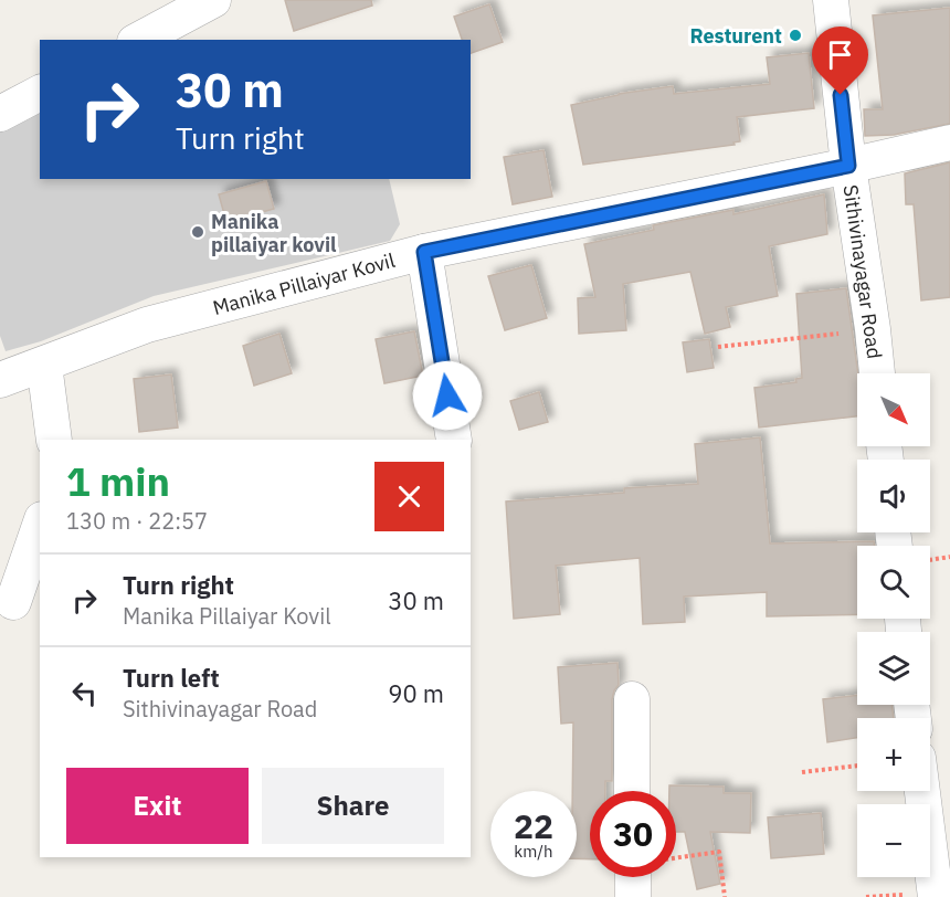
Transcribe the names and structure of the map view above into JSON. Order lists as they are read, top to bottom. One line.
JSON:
{"streets":{"street":["Sithivinayagar Road","Manika Pillaiyar Kovil"]},"crossings":[["Sithivinayagar Road","Manika Pillaiyar Kovil"]],"places":["Resturent","Manika pillaiyar kovil"],"north":"bottom right","page":{"turn":["30 m","Turn right"],"map_buttons":["+","−"],"heading":["1 min","130 m · 22:57"],"list":[{"name":"Turn right","note":"Manika Pillaiyar Kovil","value":"30 m"},{"name":"Turn left","note":"Sithivinayagar Road","value":"90 m"}],"buttons":["Exit","Share"],"speed":"22 km/h","limit":"30"}}
